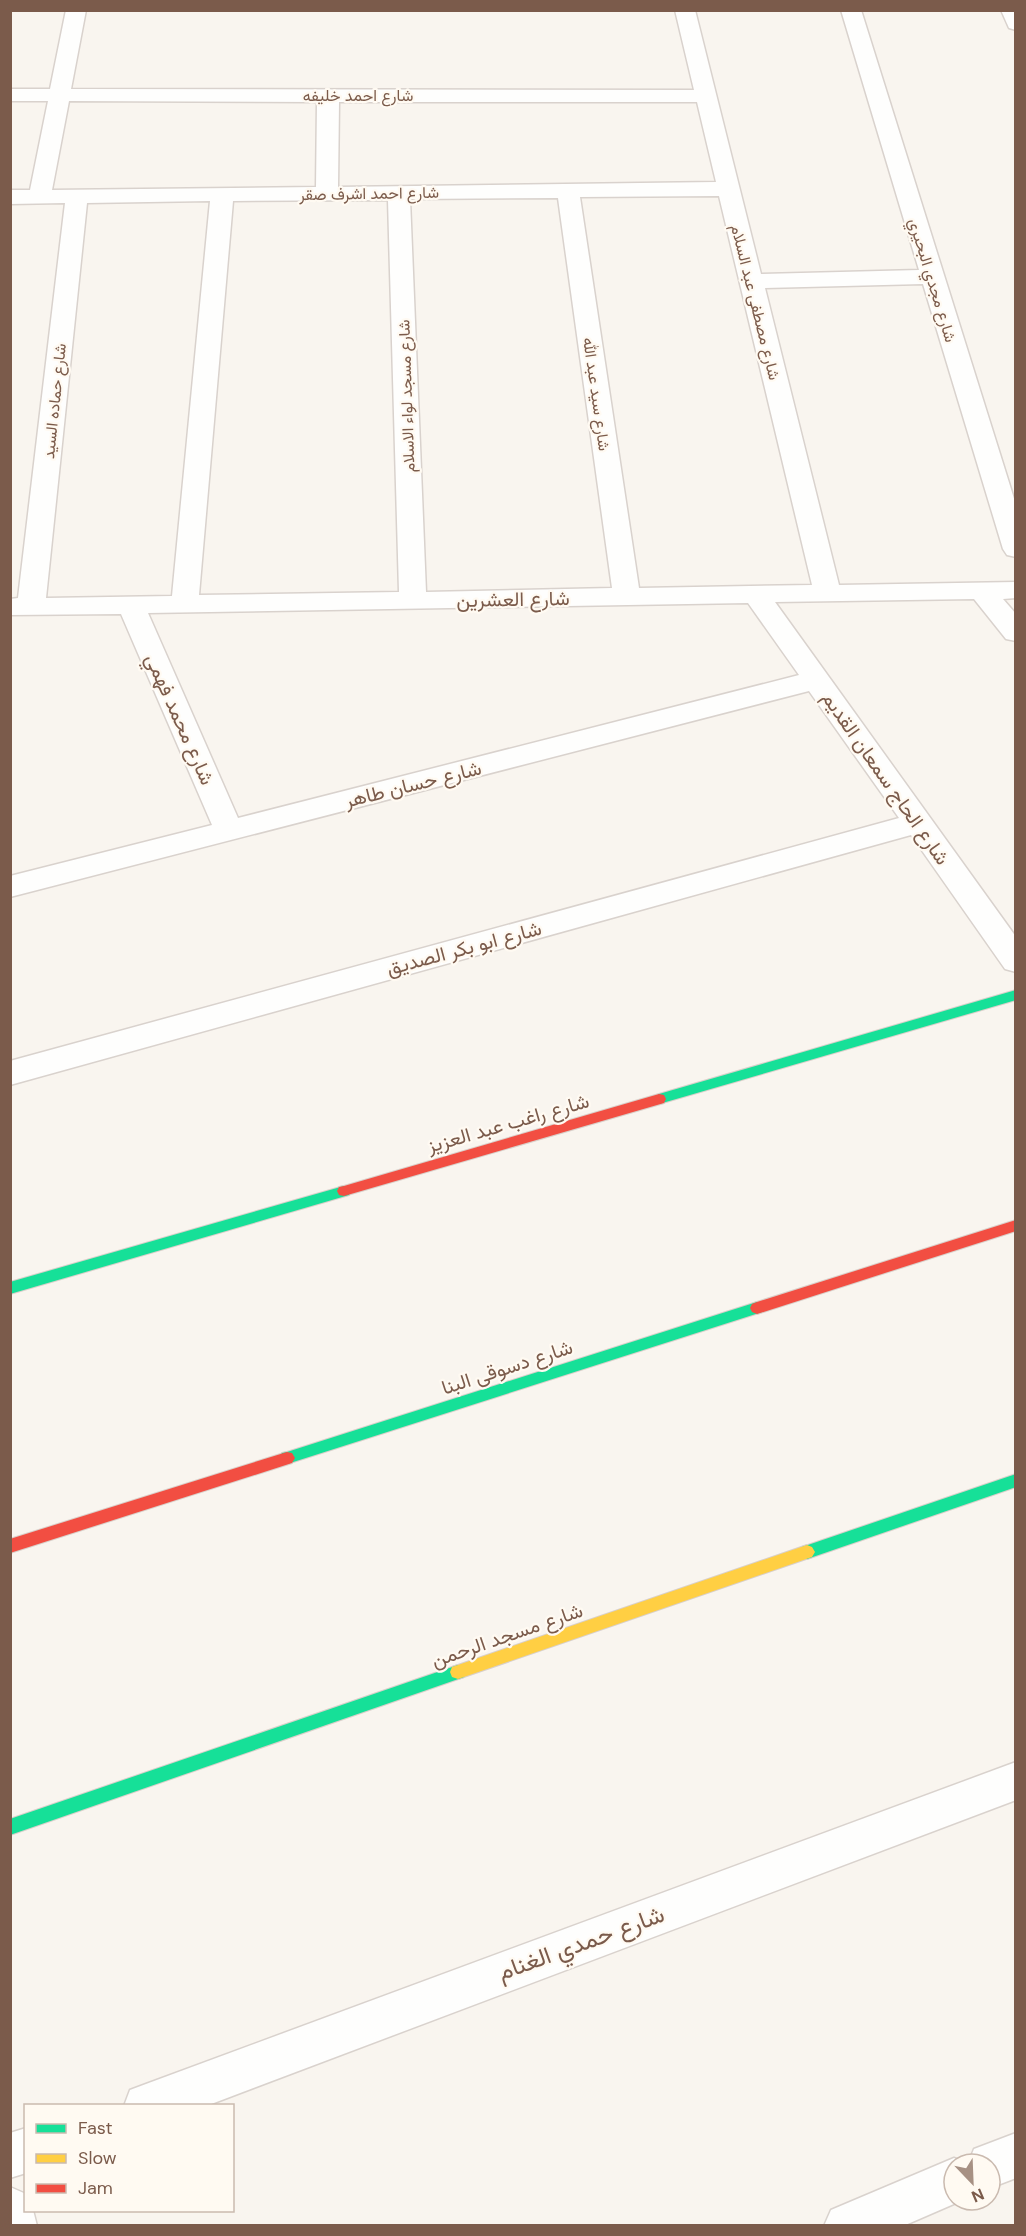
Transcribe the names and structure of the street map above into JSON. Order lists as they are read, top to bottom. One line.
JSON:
{"streets":{"street":["شارع احمد خليفه","شارع احمد اشرف صقر","شارع مجدي البحيري","شارع مصطفى عبد السلام","شارع سيد عبد الله","شارع مسجد لواء الاسلام","شارع حماده السيد","شارع العشرين","شارع محمد فهمي","شارع الحاج سمعان القديم","شارع حسان طاهر","شارع ابو بكر الصديق","شارع راغب عبد العزيز","شارع دسوقى البنا","شارع مسجد الرحمن","شارع حمدي الغنام"]},"crossings":[["شارع احمد خليفه","شارع مصطفى عبد السلام"],["شارع احمد اشرف صقر","شارع مصطفى عبد السلام"],["شارع احمد اشرف صقر","شارع سيد عبد الله"],["شارع احمد اشرف صقر","شارع مسجد لواء الاسلام"],["شارع احمد اشرف صقر","شارع حماده السيد"],["شارع مصطفى عبد السلام","شارع العشرين"],["شارع سيد عبد الله","شارع العشرين"],["شارع مسجد لواء الاسلام","شارع العشرين"],["شارع حماده السيد","شارع العشرين"],["شارع العشرين","شارع محمد فهمي"],["شارع العشرين","شارع الحاج سمعان القديم"],["شارع محمد فهمي","شارع حسان طاهر"],["شارع الحاج سمعان القديم","شارع حسان طاهر"],["شارع الحاج سمعان القديم","شارع ابو بكر الصديق"]],"legend":["Fast","Slow","Jam"],"north":"bottom right"}
